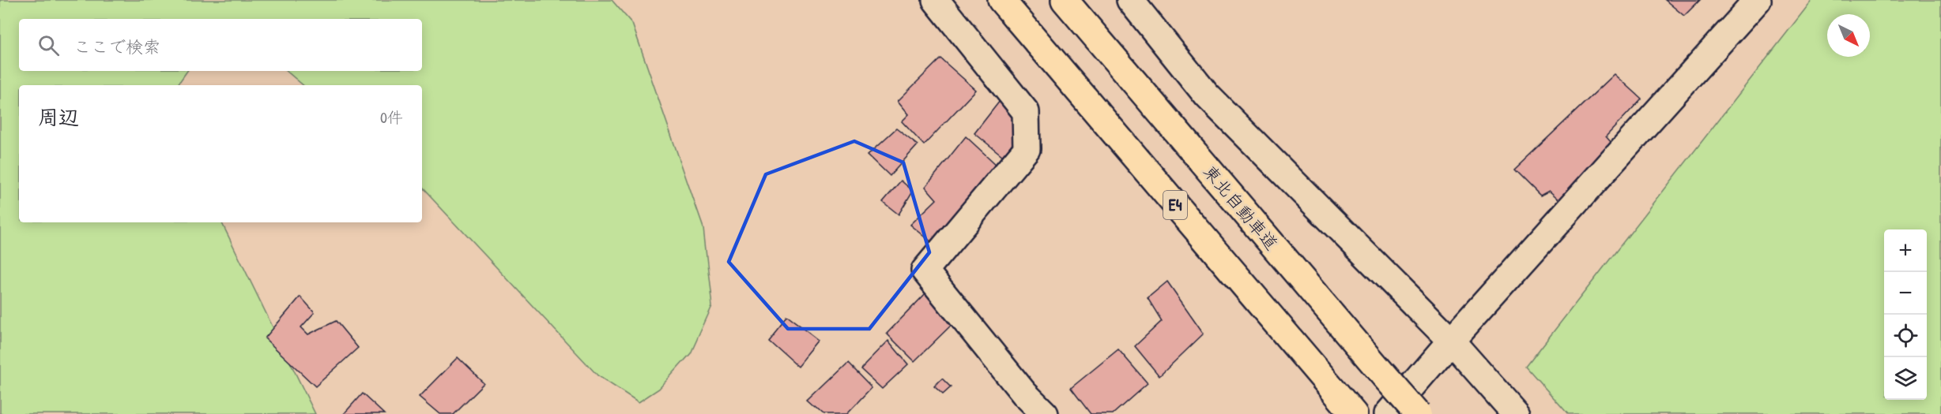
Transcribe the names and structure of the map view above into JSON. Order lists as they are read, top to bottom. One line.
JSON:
{"streets":{"highway":["E4","東北自動車道"]},"north":"bottom right","page":{"search":"ここで検索","heading":["周辺","0件"],"map_buttons":["+","−"]}}
